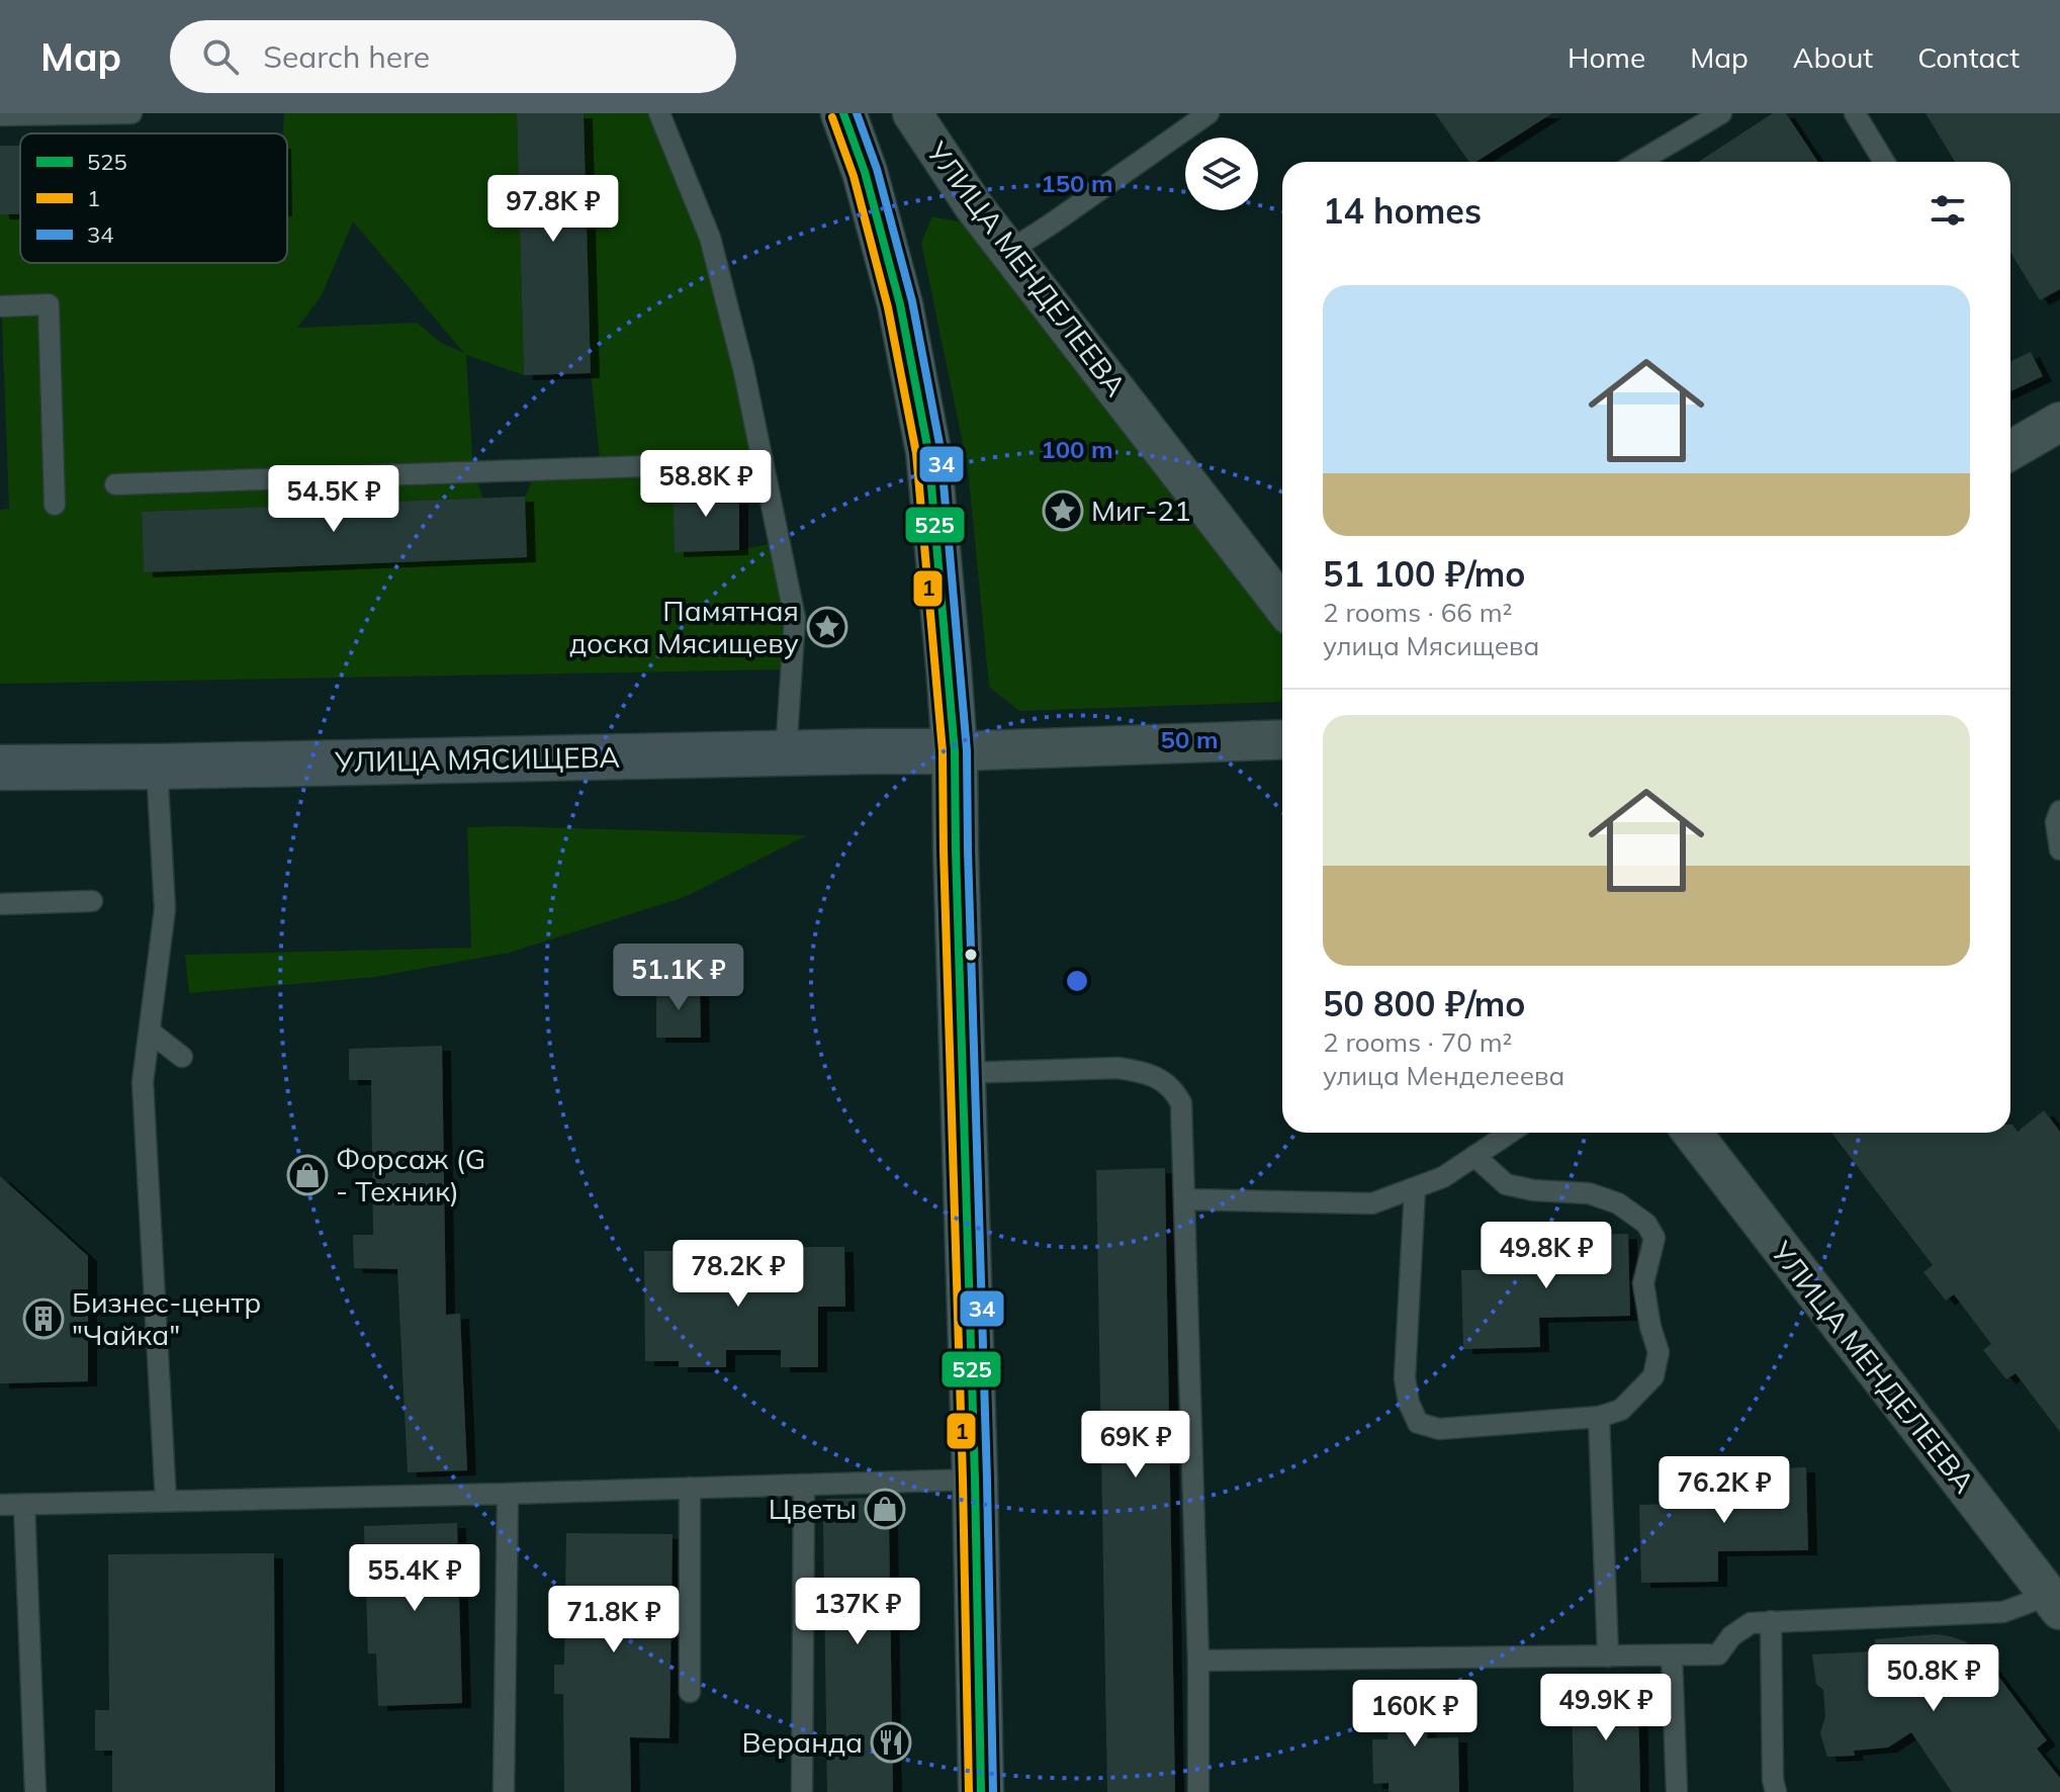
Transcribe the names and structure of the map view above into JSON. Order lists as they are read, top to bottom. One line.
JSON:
{"streets":{"main road":["УЛИЦА МЯСИЩЕВА"],"street":["УЛИЦА МЕНДЕЛЕЕВА"]},"places":{"place":["Миг-21","Памятная доска Мясищеву"],"shop":["Форсаж (G - Техник)","Цветы"],"building":["Бизнес-центр \"Чайка\""],"restaurant":["Веранда"]},"lines":["transit line 525","transit line 34","transit line 1"],"legend":["525","1","34"],"page":{"header":"Map","search":"Search here","nav":["Home","Map","About","Contact"],"heading":"14 homes","price":["97.8K ₽","58.8K ₽","54.5K ₽","51.1K ₽","49.8K ₽","78.2K ₽","69K ₽","76.2K ₽","55.4K ₽","137K ₽","71.8K ₽","50.8K ₽","49.9K ₽","160K ₽"],"list":[{"name":"51 100 ₽/mo","note":"2 rooms · 66 m² · улица Мясищева"},{"name":"50 800 ₽/mo","note":"2 rooms · 70 m² · улица Менделеева"}]},"rings":["150 m","100 m","50 m"]}
